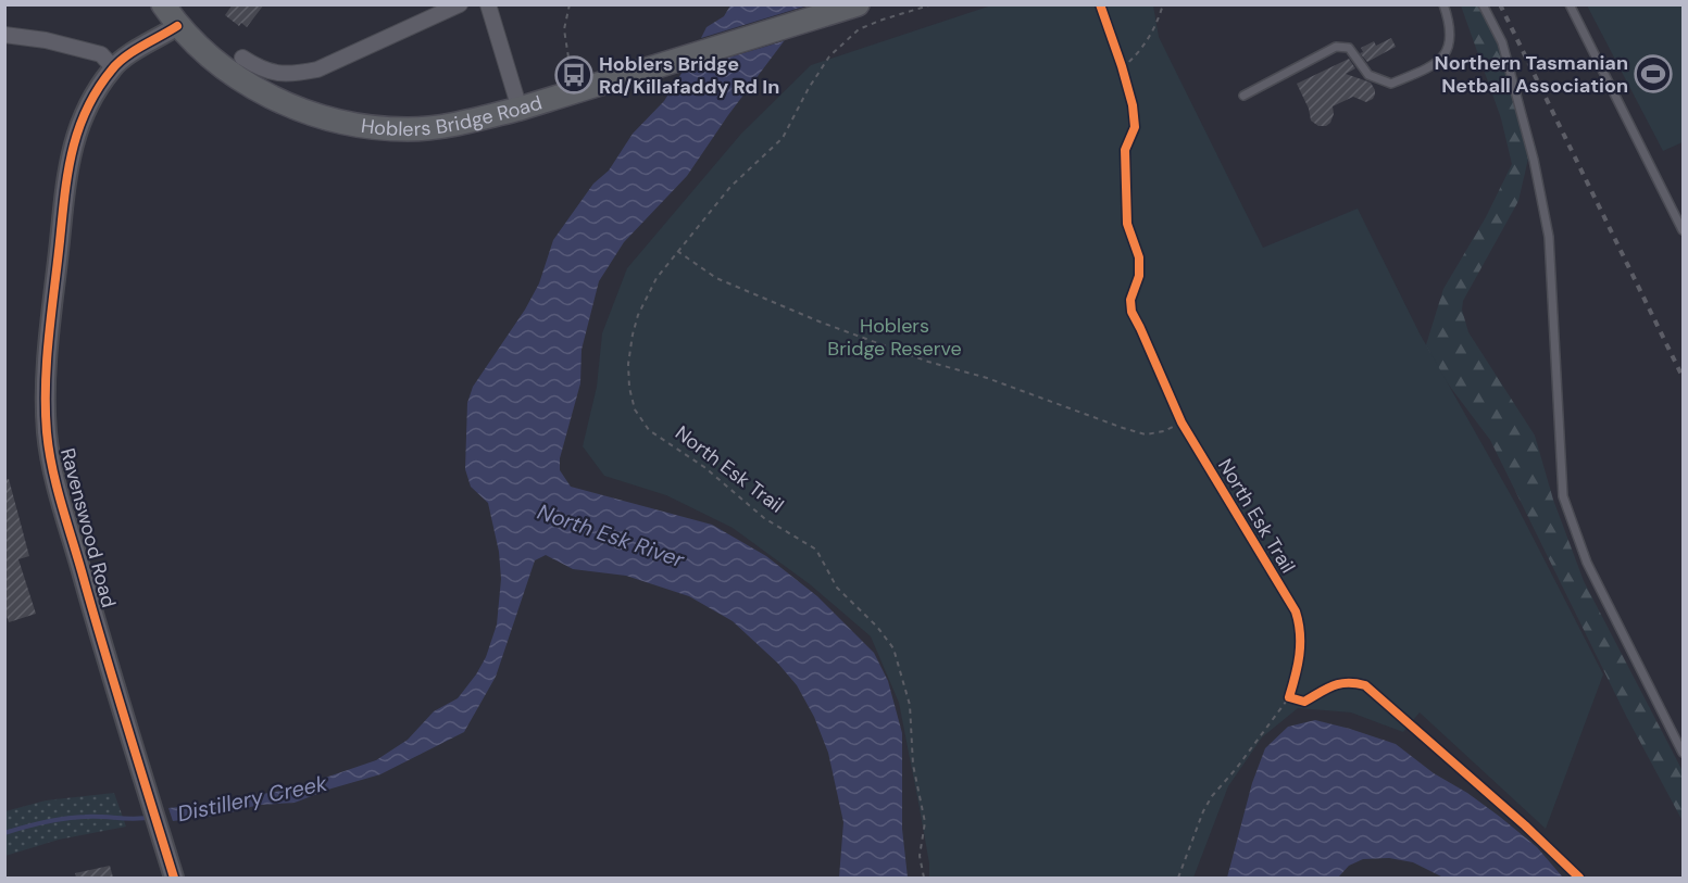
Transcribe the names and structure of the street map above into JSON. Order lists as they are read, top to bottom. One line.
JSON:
{"streets":{"highway":["Hoblers Bridge Road"],"street":["Ravenswood Road"],"cycle path":["North Esk Trail"]},"crossings":[["Hoblers Bridge Road","Ravenswood Road"]],"water":["North Esk River","Distillery Creek"],"parks":["Hoblers Bridge Reserve"],"places":{"sports":["Northern Tasmanian Netball Association"],"bus stop":["Hoblers Bridge Rd/Killafaddy Rd In"]}}
